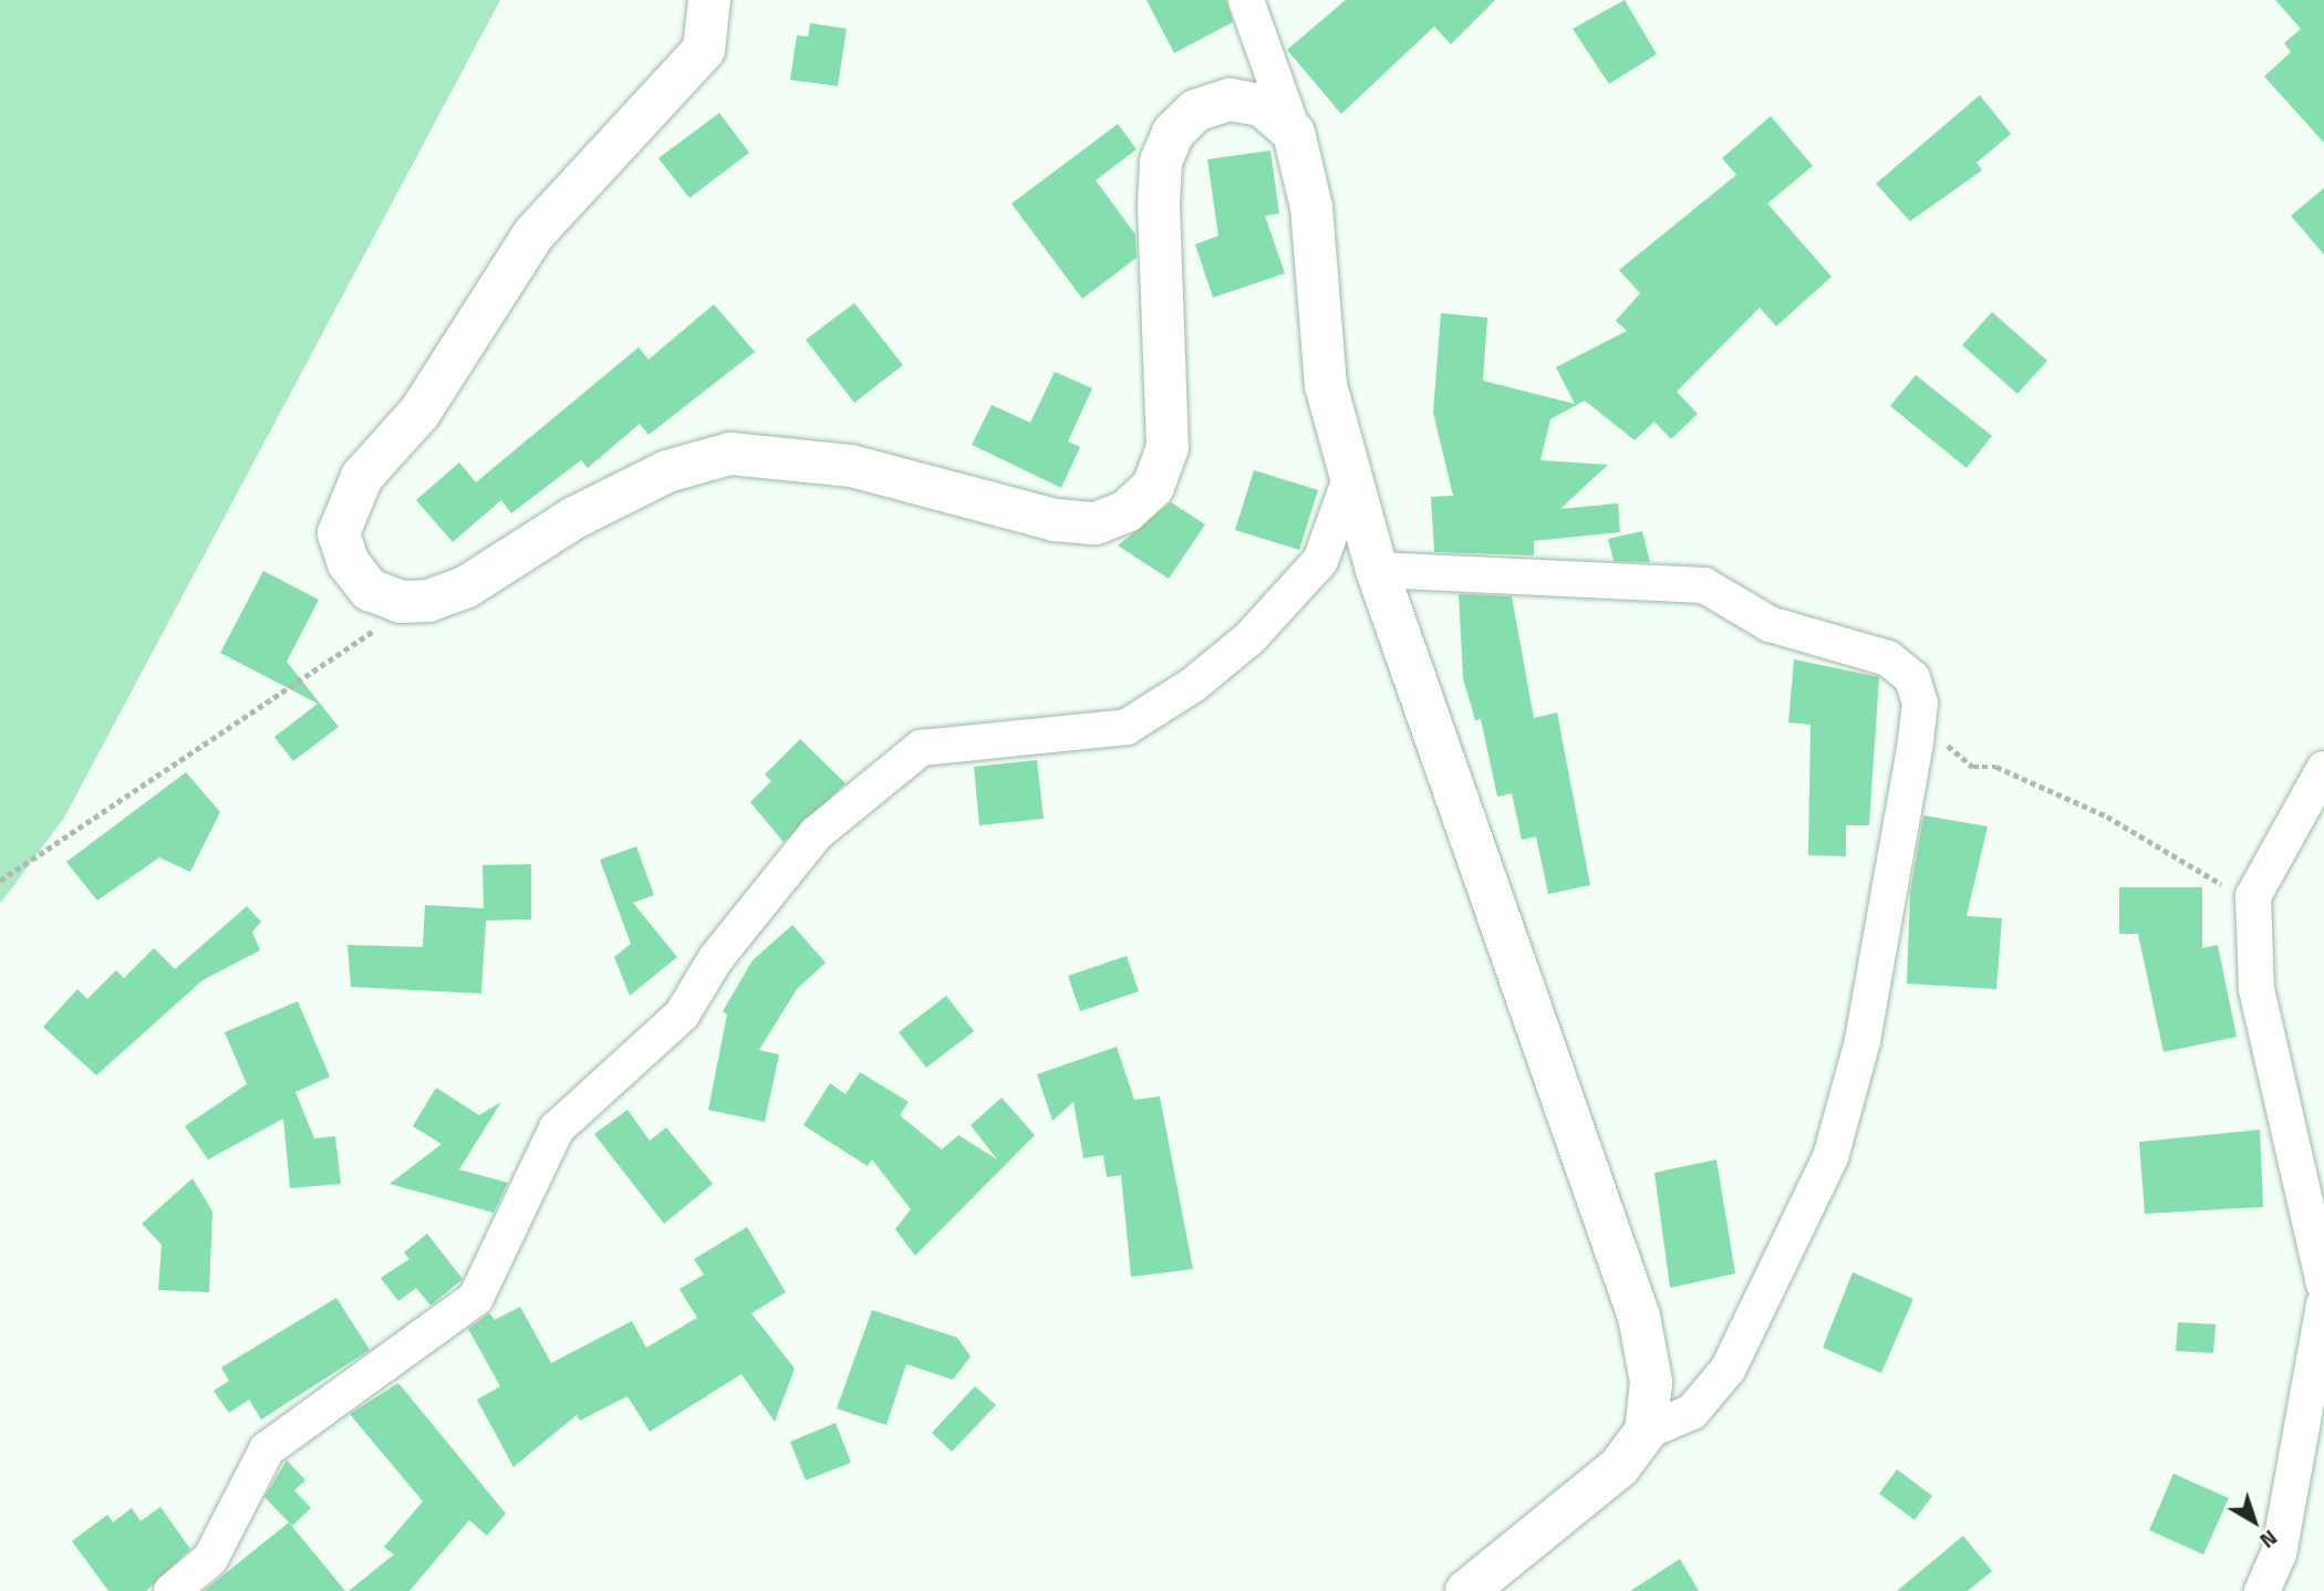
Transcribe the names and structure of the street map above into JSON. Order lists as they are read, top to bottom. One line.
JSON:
{"north":"bottom right"}
